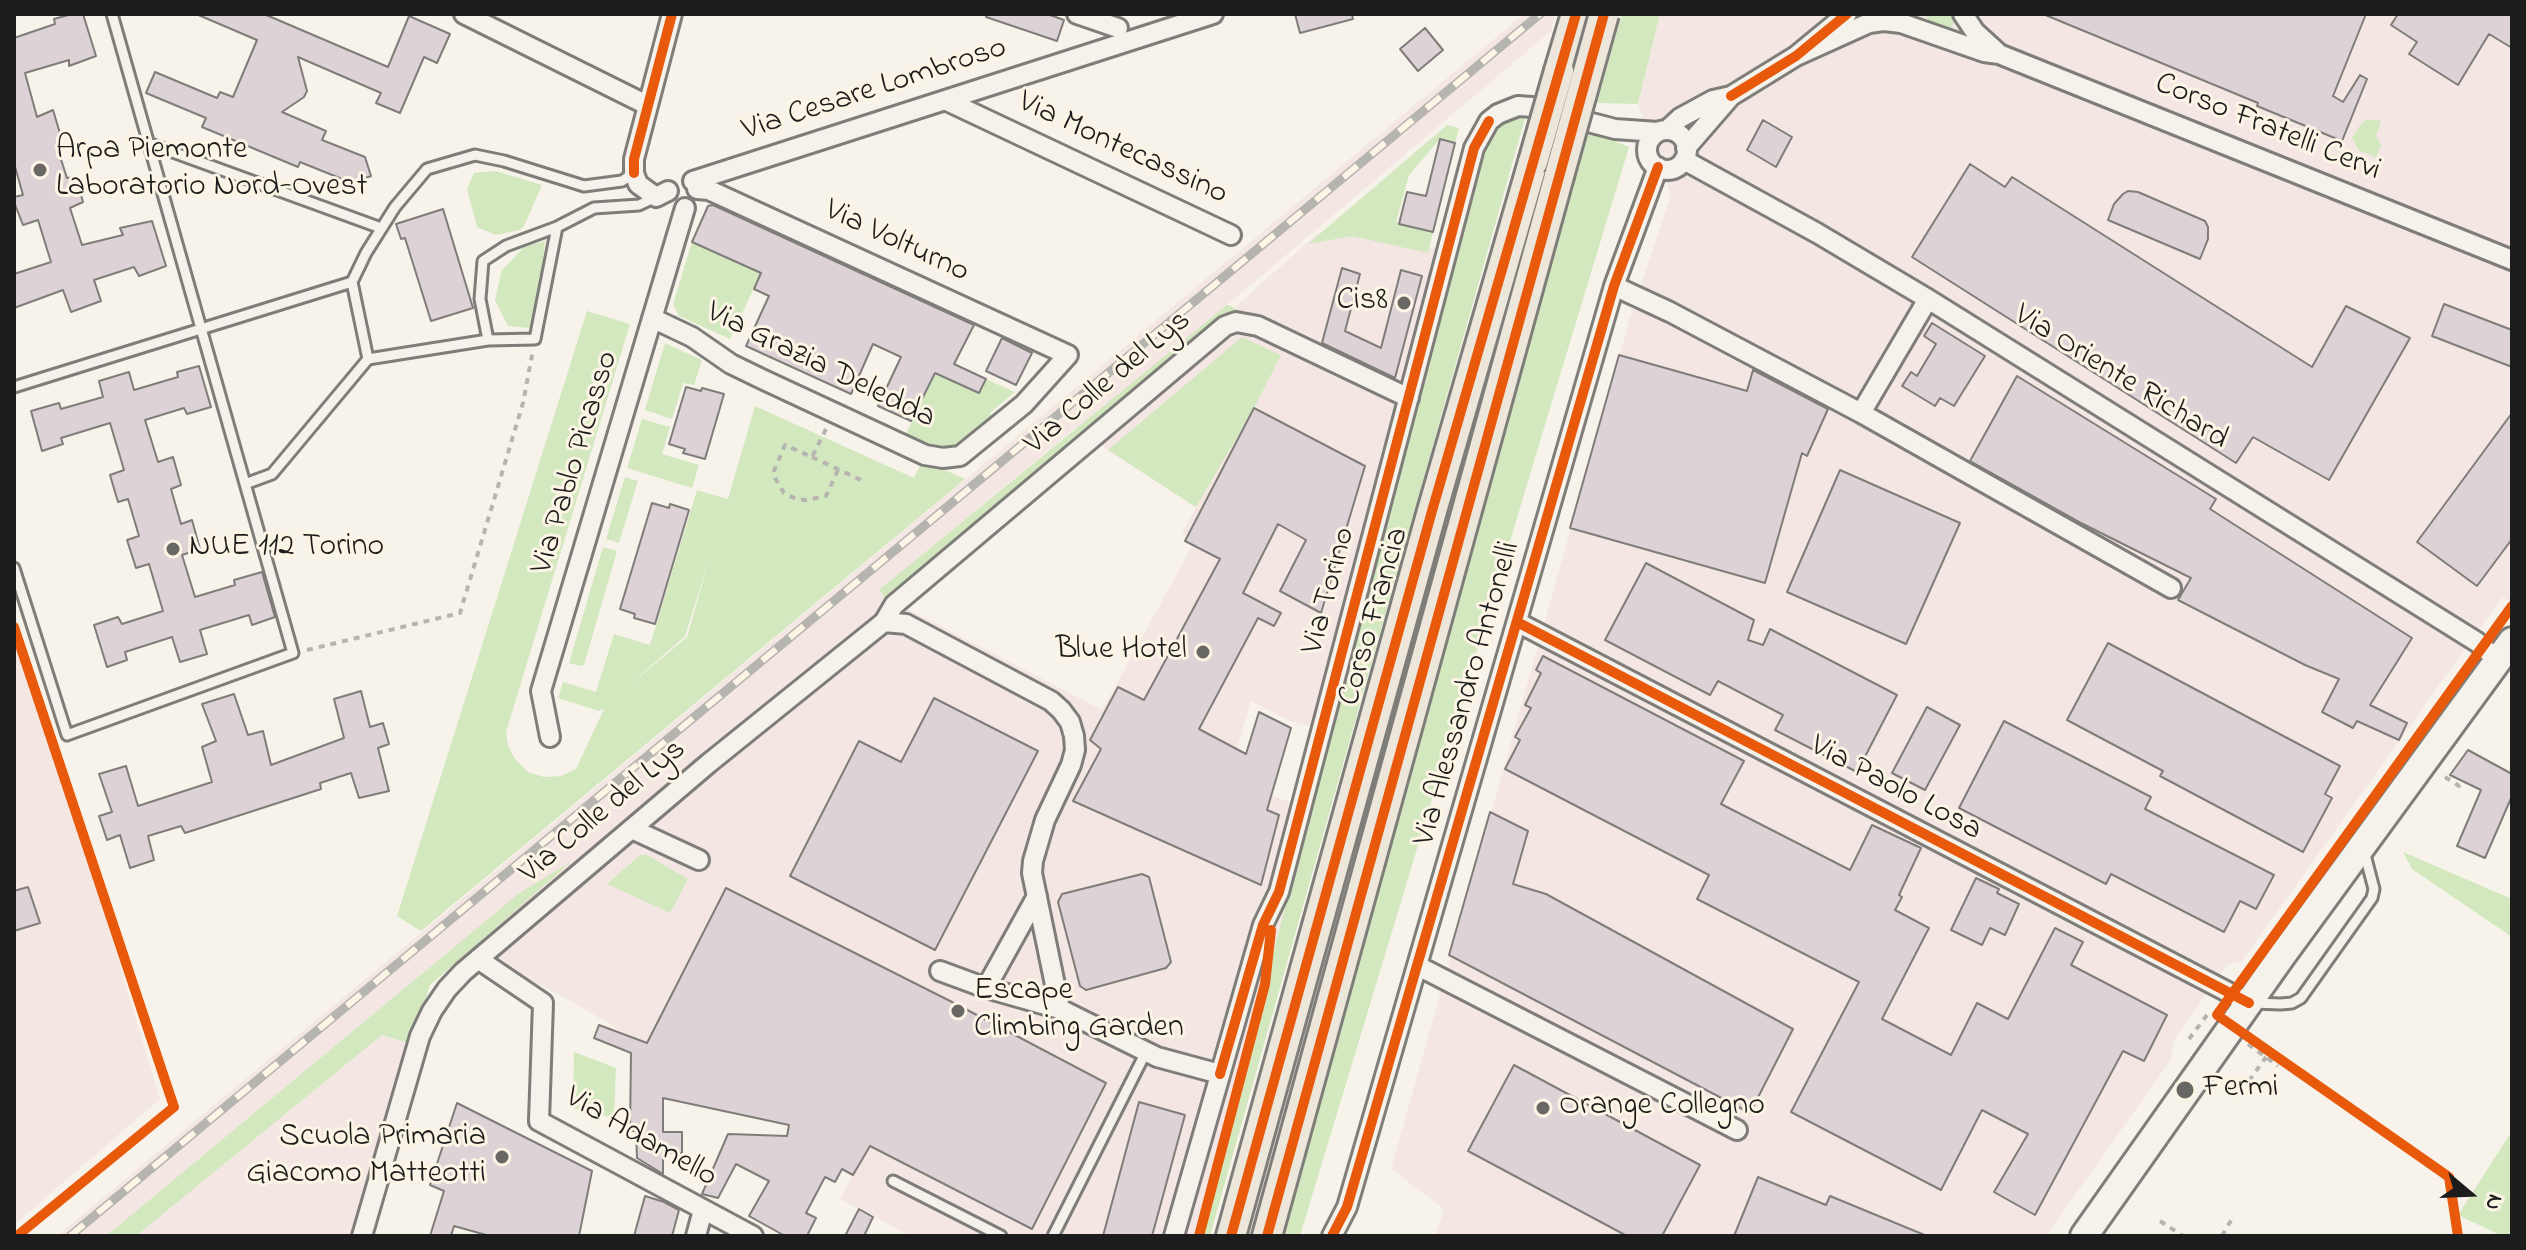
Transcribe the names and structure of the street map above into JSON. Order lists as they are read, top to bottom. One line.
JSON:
{"streets":{"main road":["Corso Francia"],"street":["Via Cesare Lombroso","Corso Fratelli Cervi","Via Montecassino","Via Volturno","Via Grazia Deledda","Via Oriente Richard","Via Colle del Lys","Via Pablo Picasso","Via Torino","Via Alessandro Antonelli","Via Paolo Losa","Via Adamello"]},"crossings":[["Via Cesare Lombroso","Via Montecassino"],["Via Cesare Lombroso","Via Volturno"],["Via Cesare Lombroso","Via Pablo Picasso"],["Via Volturno","Via Grazia Deledda"],["Via Volturno","Via Pablo Picasso"],["Via Grazia Deledda","Via Pablo Picasso"],["Via Oriente Richard","Via Alessandro Antonelli"],["Via Colle del Lys","Via Torino"],["Via Colle del Lys","Via Adamello"],["Via Alessandro Antonelli","Via Paolo Losa"]],"places":["Arpa Piemonte Laboratorio Nord-Ovest","Cis8","NUE 112 Torino","Blue Hotel","Escape Climbing Garden","Fermi","Orange Collegno","Scuola Primaria Giacomo Matteotti"],"north":"right"}
